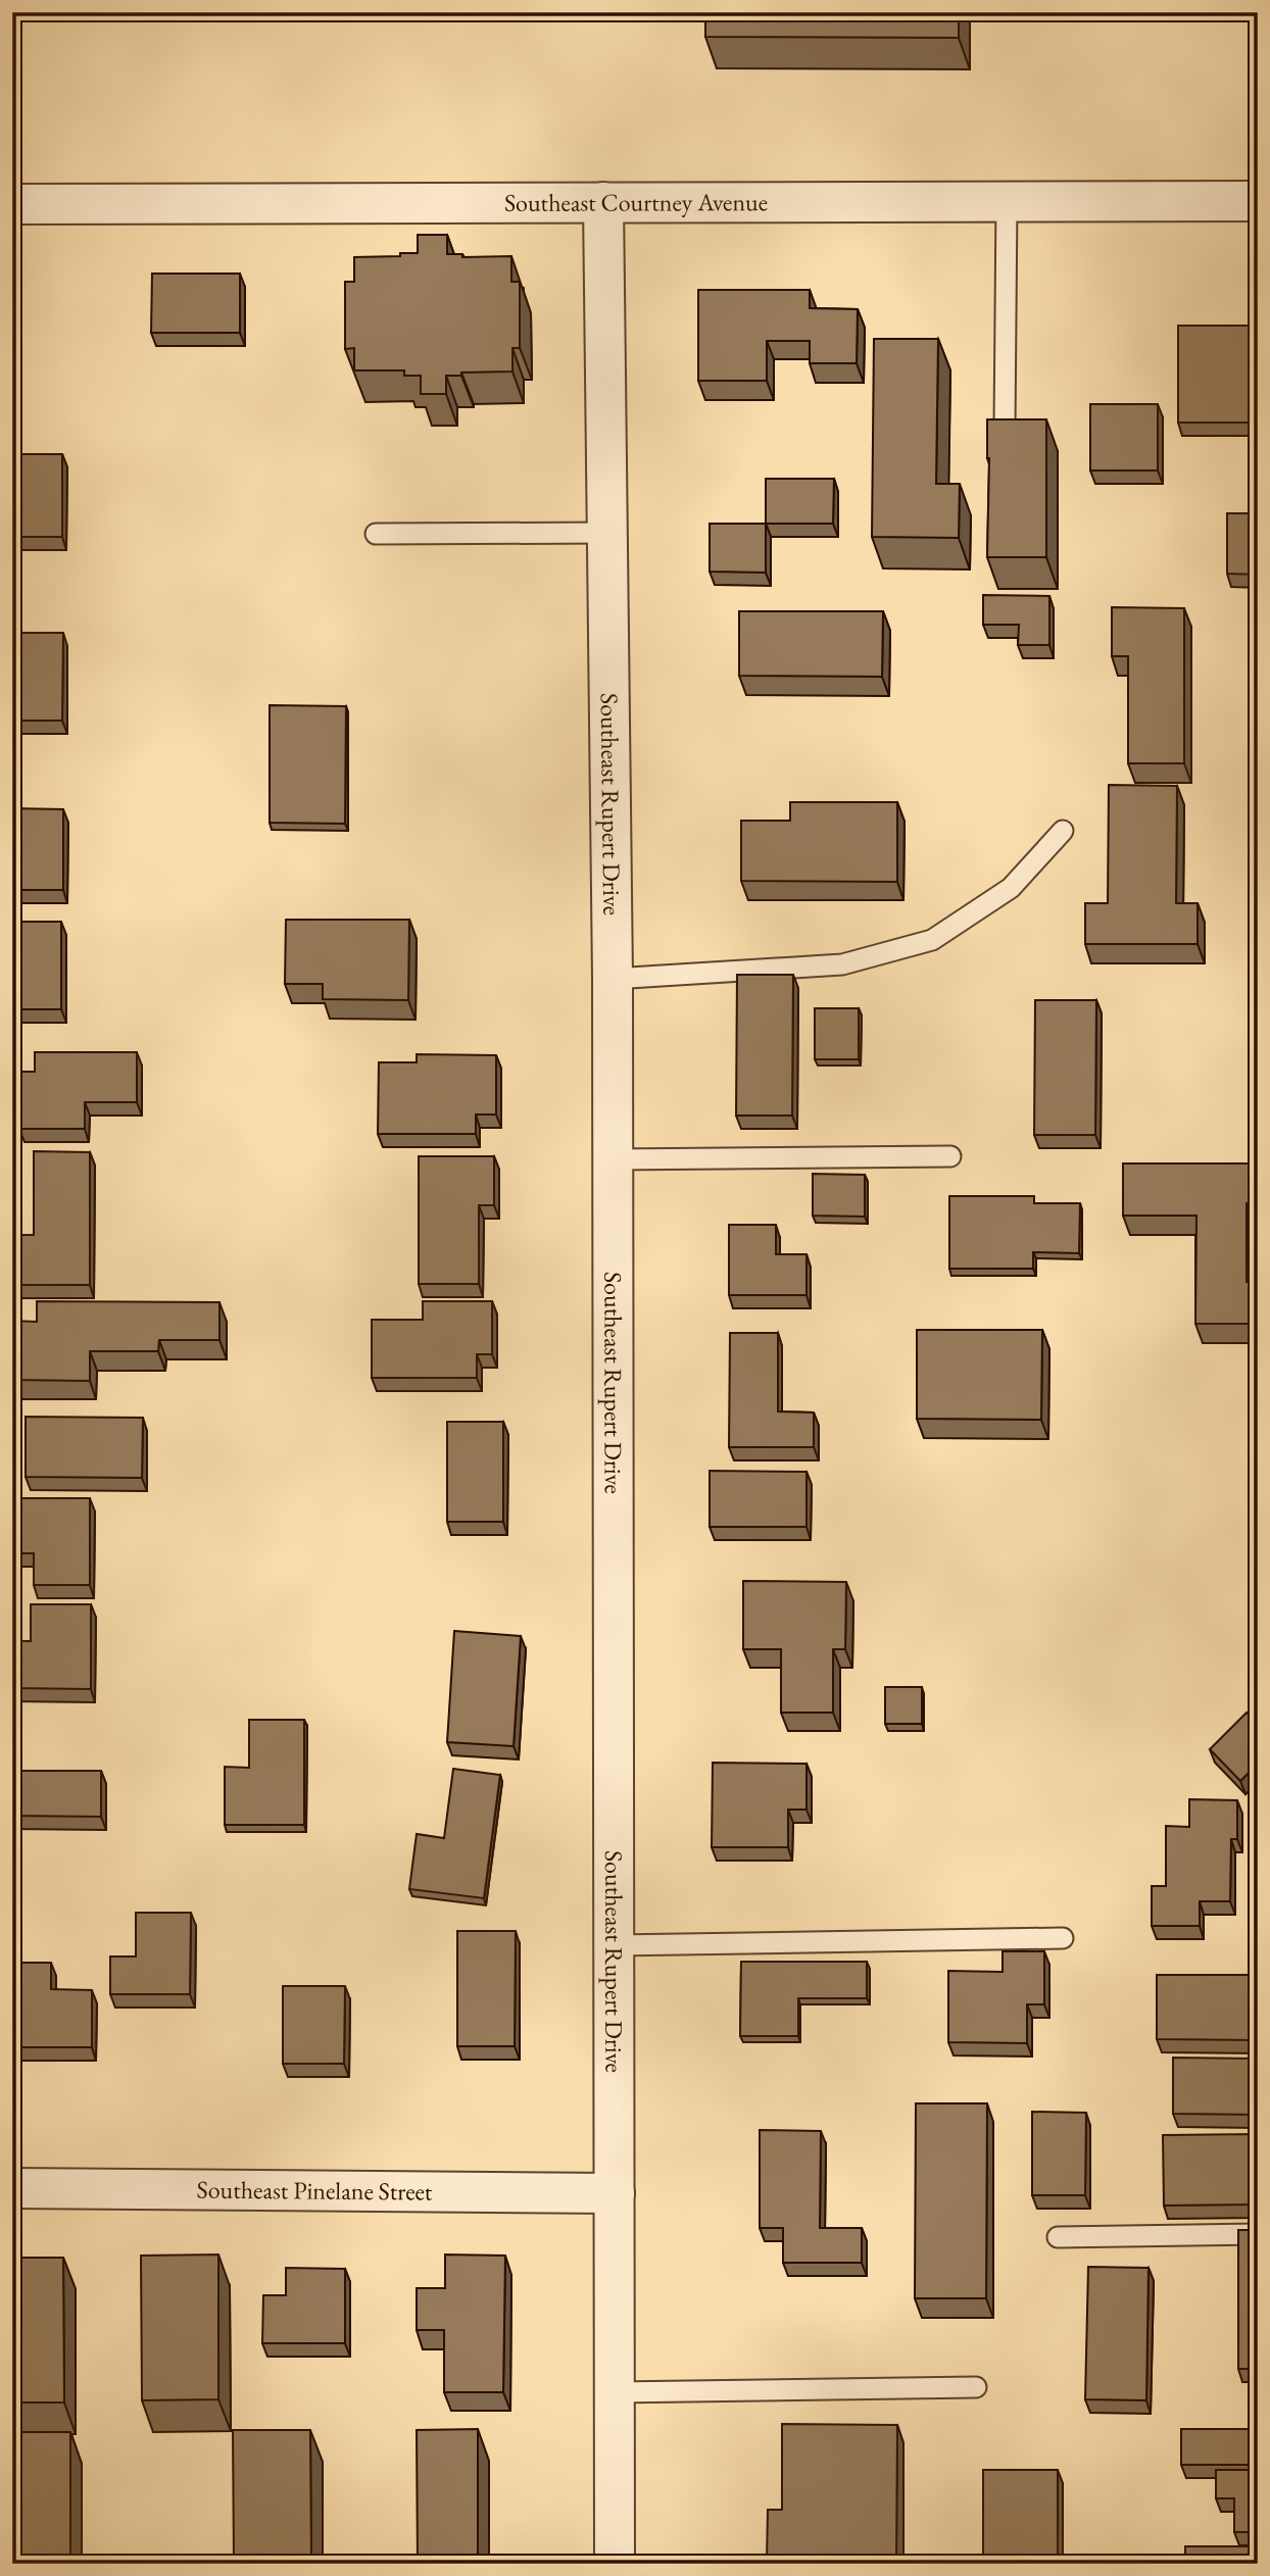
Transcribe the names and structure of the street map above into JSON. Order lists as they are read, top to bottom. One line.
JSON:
{"streets":{"street":["Southeast Courtney Avenue","Southeast Rupert Drive","Southeast Pinelane Street"]},"crossings":[["Southeast Courtney Avenue","Southeast Rupert Drive"],["Southeast Rupert Drive","Southeast Pinelane Street"]]}
